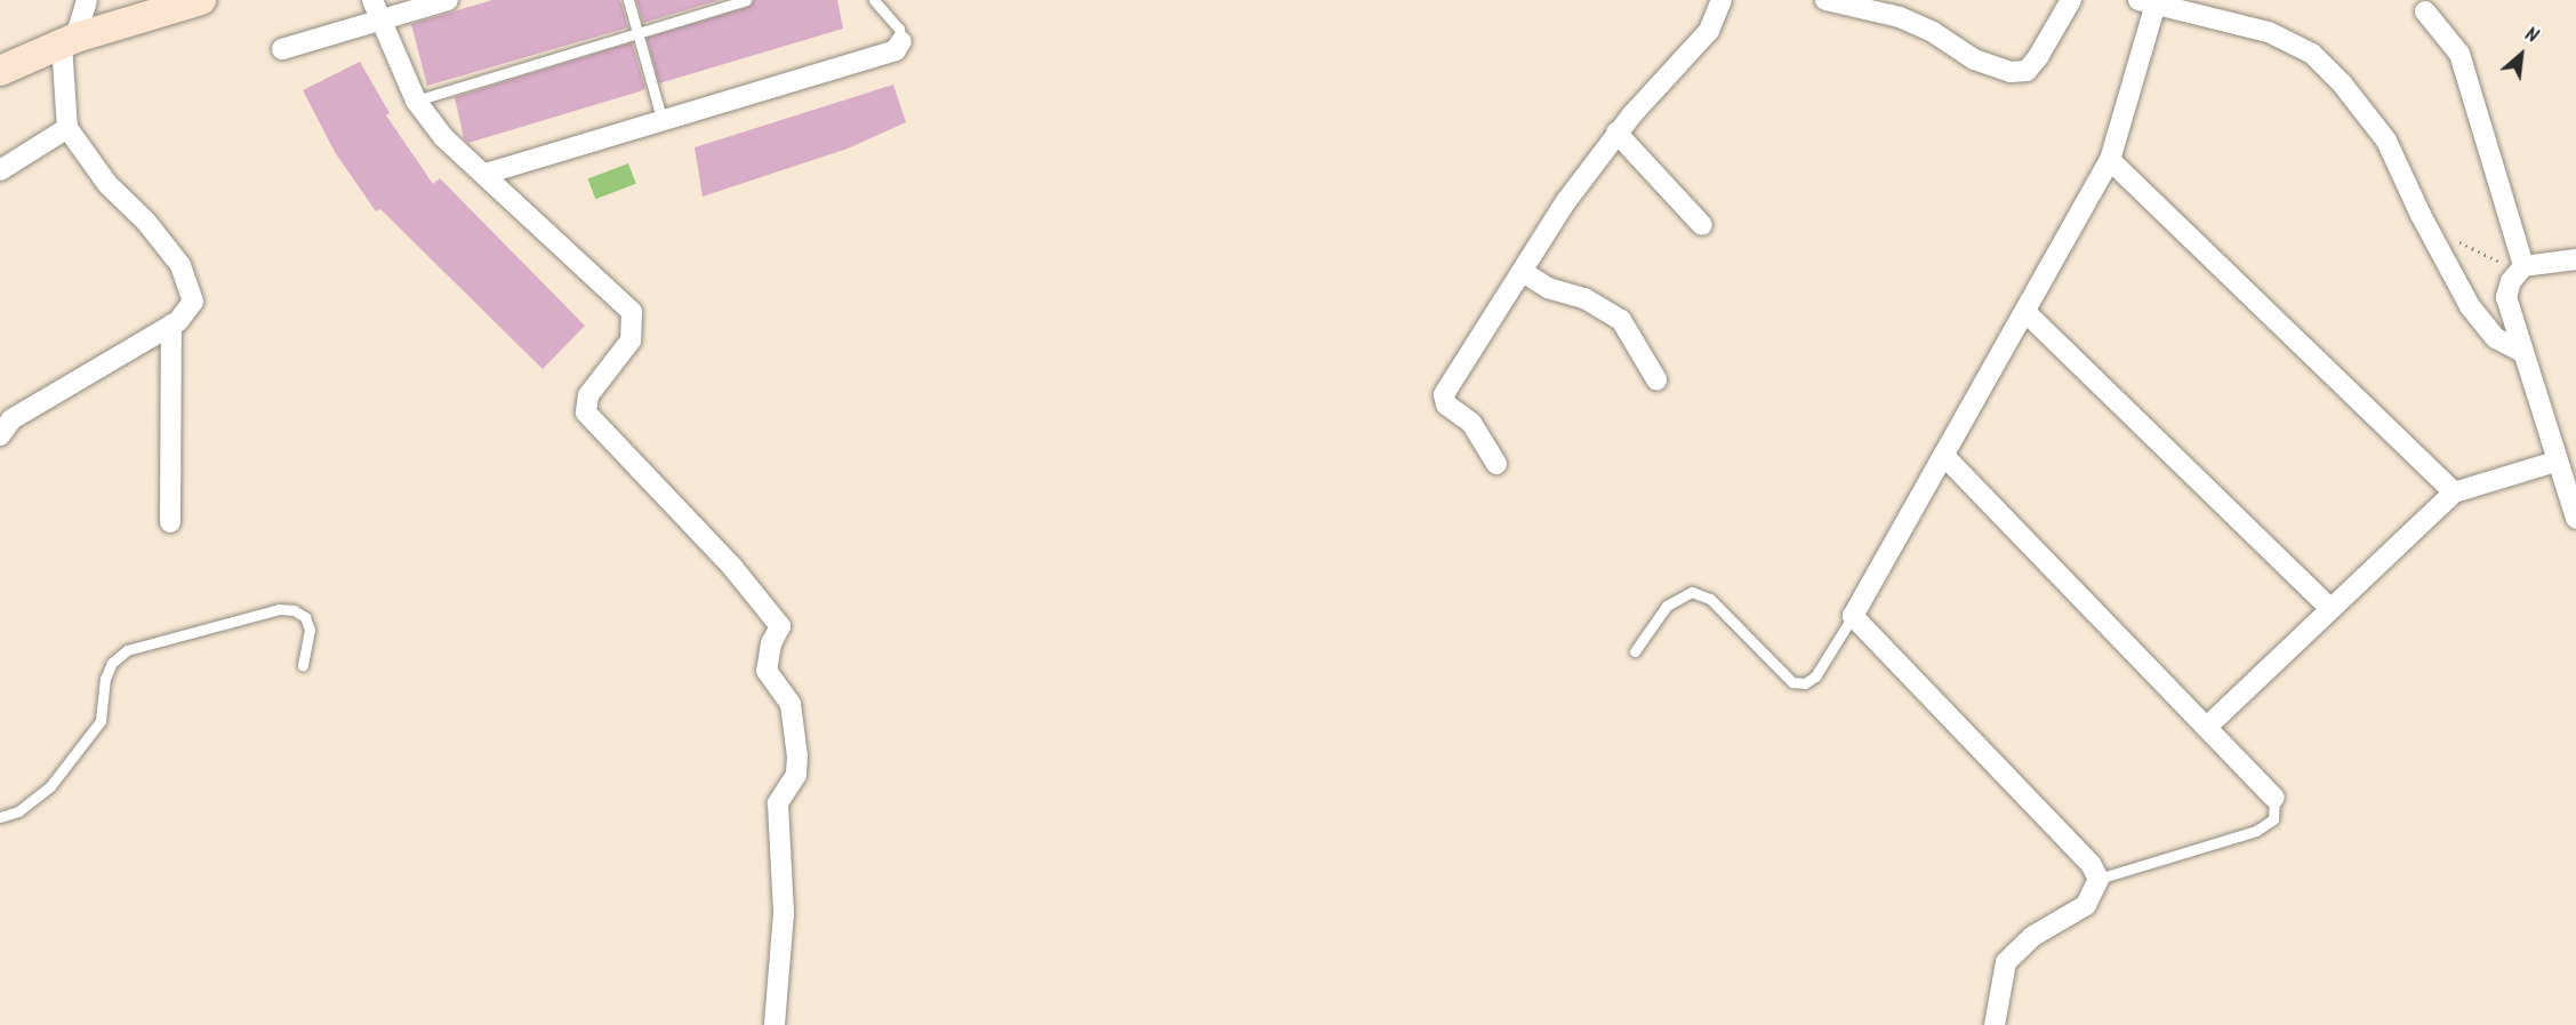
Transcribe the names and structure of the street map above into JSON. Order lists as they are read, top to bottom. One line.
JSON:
{"north":"top right"}
